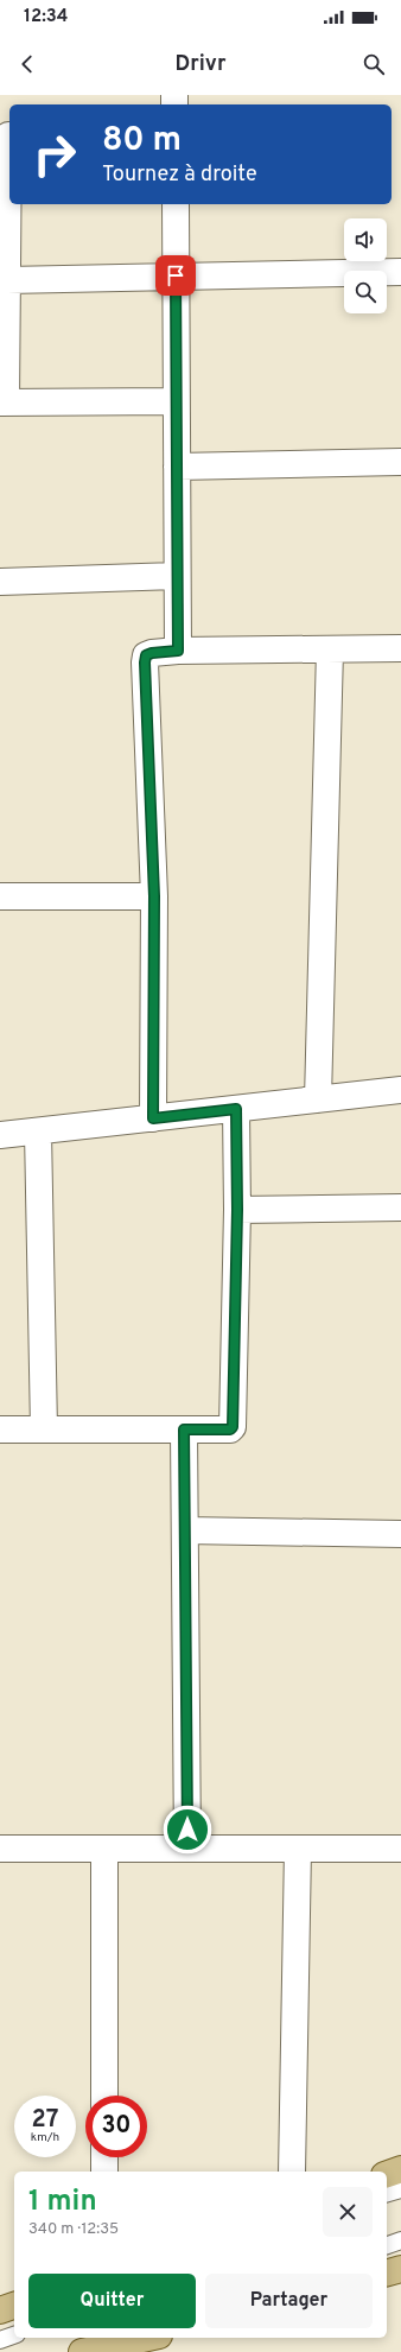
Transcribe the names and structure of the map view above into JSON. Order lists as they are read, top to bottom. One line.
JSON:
{"page":{"status":"12:34","header":"Drivr","turn":["80 m","Tournez à droite"],"speed":"27 km/h","limit":"30","heading":["1 min","340 m · 12:35"],"buttons":["Quitter","Partager"]}}
